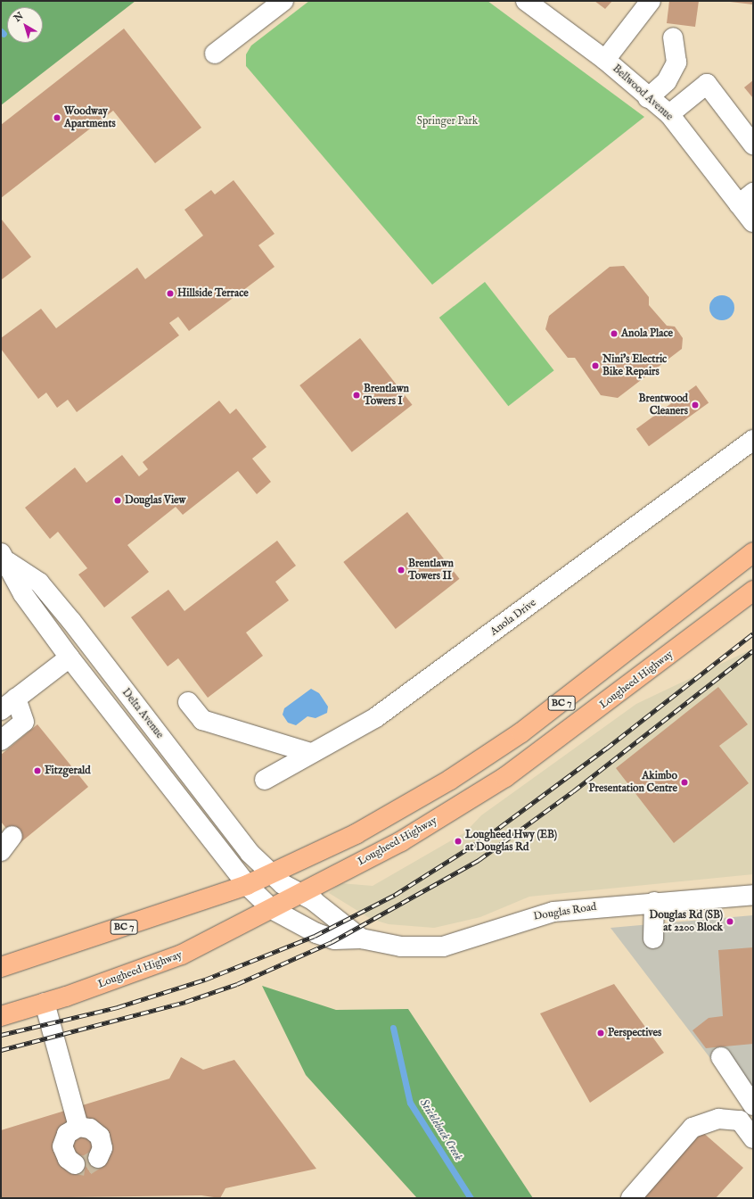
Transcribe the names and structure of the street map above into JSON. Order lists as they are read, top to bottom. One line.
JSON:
{"streets":{"main road":["Lougheed Highway","BC 7"],"street":["Bellwood Avenue","Anola Drive","Delta Avenue","Douglas Road"]},"crossings":[["Lougheed Highway","Douglas Road"],["BC 7","Delta Avenue"],["BC 7","Douglas Road"],["Delta Avenue","Douglas Road"]],"water":["Stickleback Creek"],"parks":["Springer Park"],"places":["Woodway Apartments","Hillside Terrace","Anola Place","Nini's Electric Bike Repairs","Brentlawn Towers I","Brentwood Cleaners","Douglas View","Brentlawn Towers II","Fitzgerald","Akimbo Presentation Centre","Lougheed Hwy (EB) at Douglas Rd","Douglas Rd (SB) at 2200 Block","Perspectives"],"north":"top left"}
